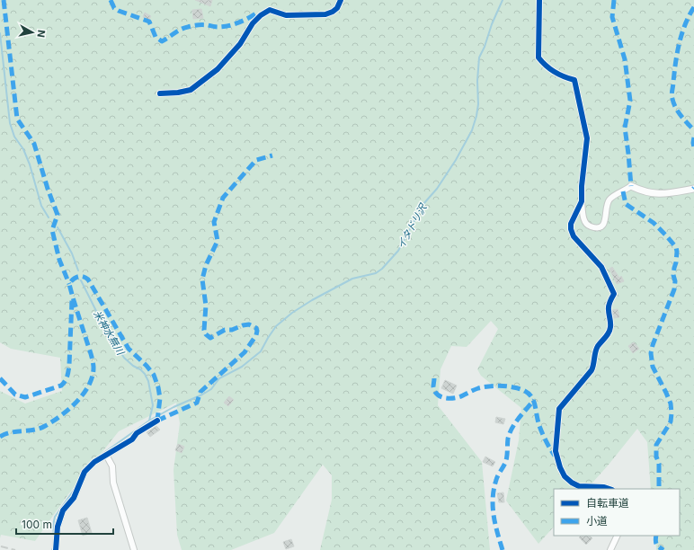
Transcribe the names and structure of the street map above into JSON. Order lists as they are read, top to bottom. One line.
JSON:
{"water":["イタドリ沢","米神水無川"],"legend":["自転車道","小道"],"scale_bar":"100 m","north":"right"}
